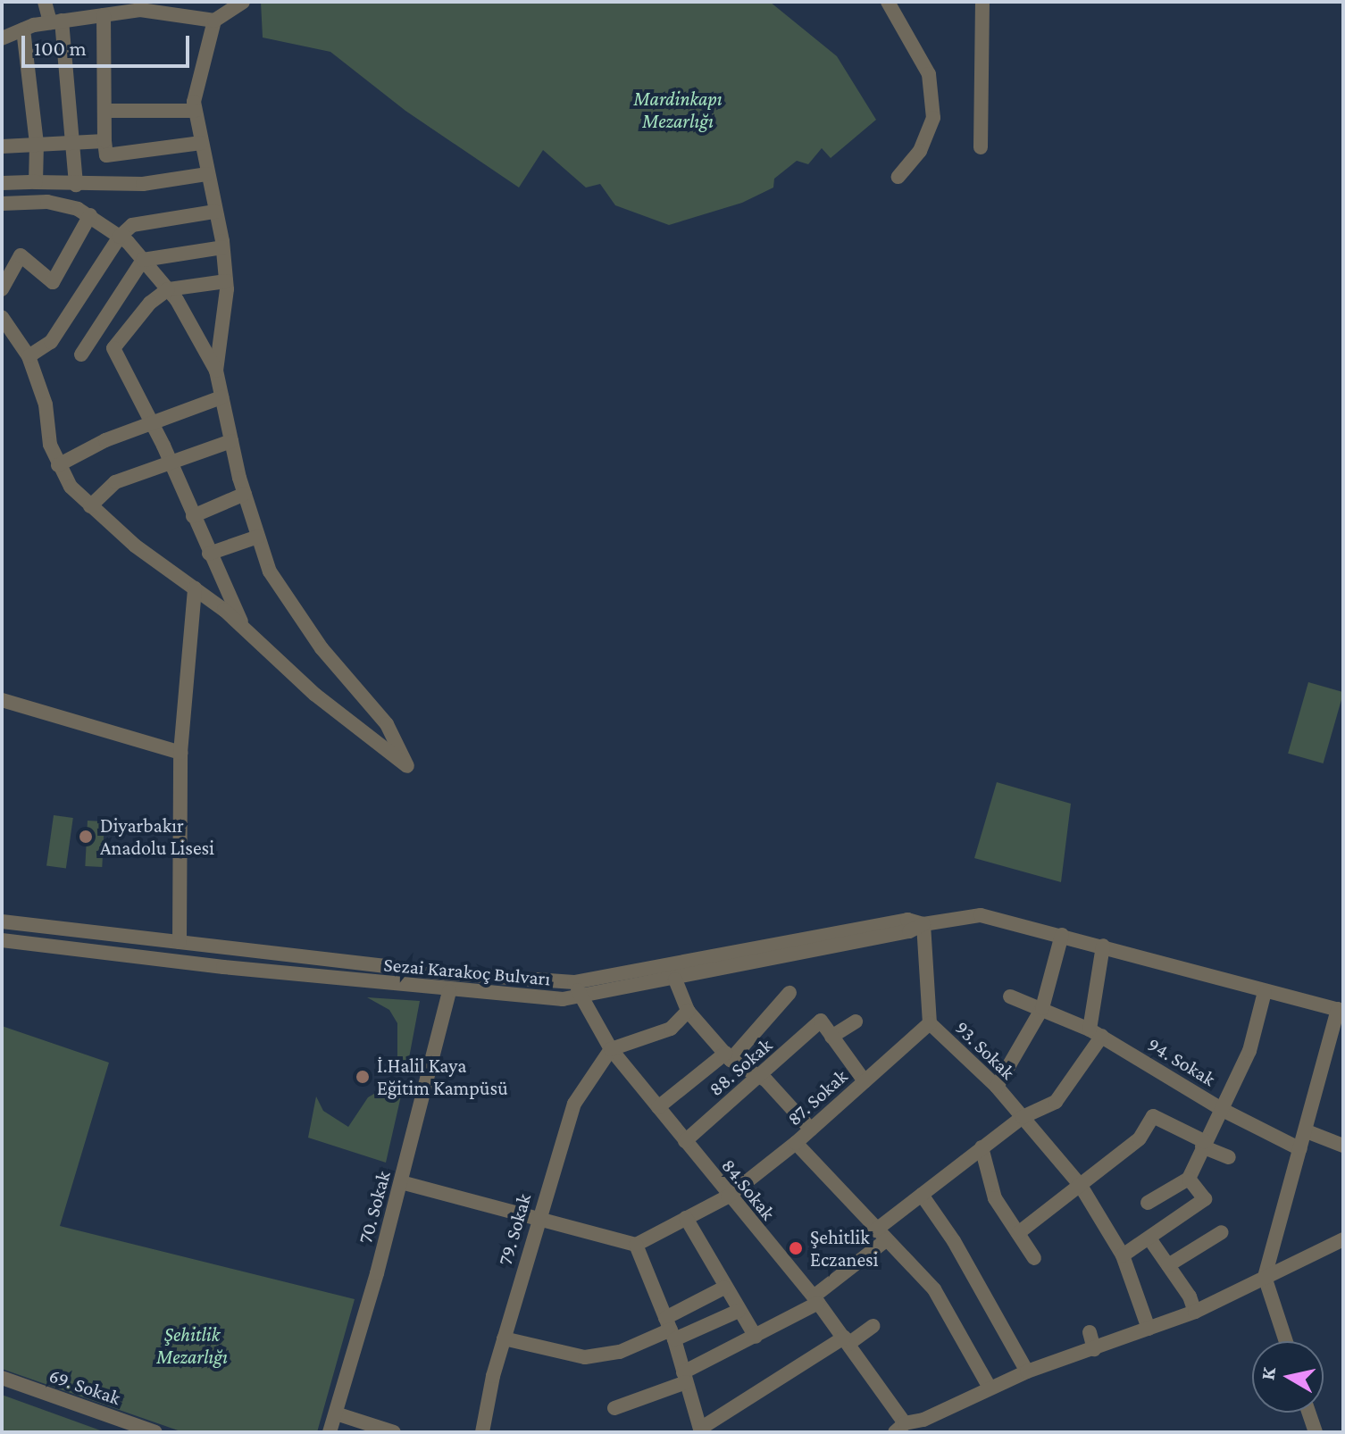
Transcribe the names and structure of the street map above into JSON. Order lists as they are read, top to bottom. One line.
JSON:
{"streets":{"street":["Sezai Karakoç Bulvarı","93. Sokak","94. Sokak","88. Sokak","87. Sokak","84.Sokak","70. Sokak","79. Sokak","69. Sokak"]},"crossings":[["Sezai Karakoç Bulvarı","93. Sokak"],["Sezai Karakoç Bulvarı","84.Sokak"],["Sezai Karakoç Bulvarı","70. Sokak"],["93. Sokak","87. Sokak"],["88. Sokak","84.Sokak"],["87. Sokak","84.Sokak"],["84.Sokak","79. Sokak"]],"parks":["Mardinkapı Mezarlığı","Şehitlik Mezarlığı"],"places":["Diyarbakır Anadolu Lisesi","İ.Halil Kaya Eğitim Kampüsü","Şehitlik Eczanesi"],"scale_bar":"100 m","north":"left"}
